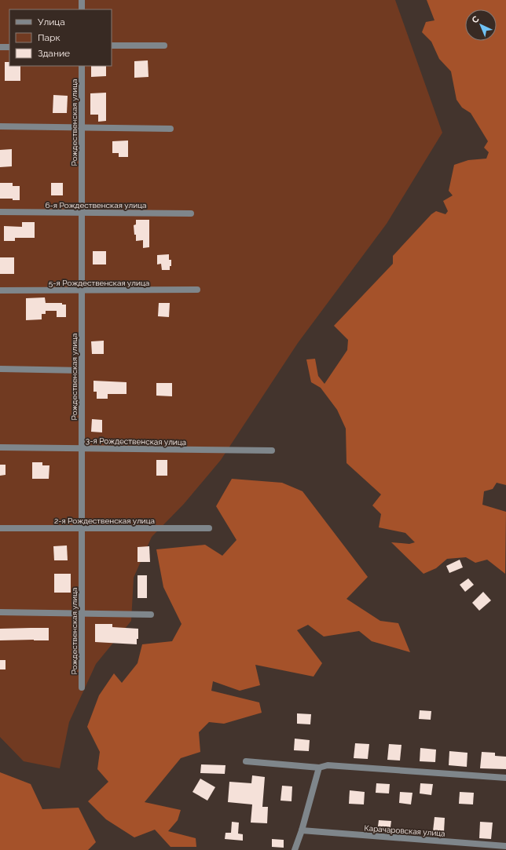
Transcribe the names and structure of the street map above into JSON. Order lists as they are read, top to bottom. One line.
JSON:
{"streets":{"street":["Рождественская улица","6-я Рождественская улица","5-я Рождественская улица","3-я Рождественская улица","2-я Рождественская улица","Карачаровская улица"]},"crossings":[["Рождественская улица","6-я Рождественская улица"],["Рождественская улица","5-я Рождественская улица"],["Рождественская улица","3-я Рождественская улица"],["Рождественская улица","2-я Рождественская улица"]],"legend":["Улица","Парк","Здание"],"north":"top left"}
